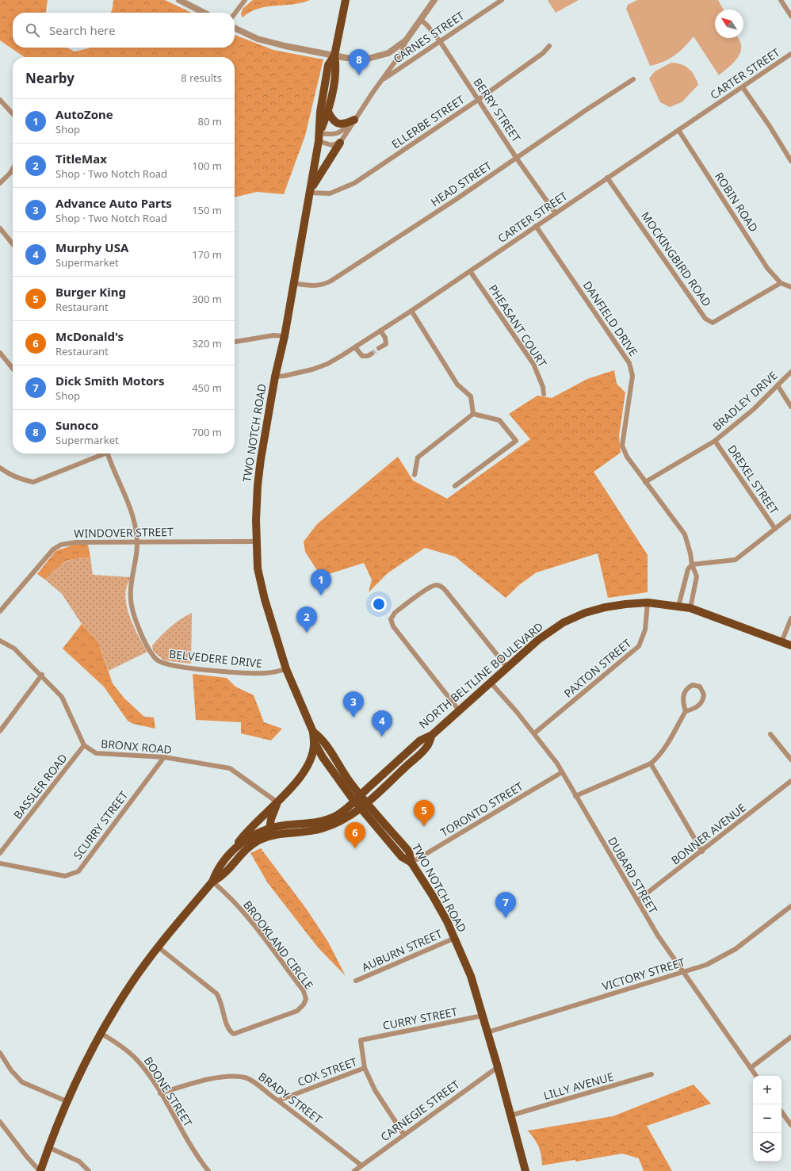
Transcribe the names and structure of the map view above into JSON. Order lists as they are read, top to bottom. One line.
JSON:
{"streets":{"main road":["TWO NOTCH ROAD","NORTH BELTLINE BOULEVARD"],"street":["CARNES STREET","CARTER STREET","BERRY STREET","ELLERBE STREET","HEAD STREET","ROBIN ROAD","MOCKINGBIRD ROAD","DANFIELD DRIVE","PHEASANT COURT","BRADLEY DRIVE","DREXEL STREET","WINDOVER STREET","BELVEDERE DRIVE","PAXTON STREET","BRONX ROAD","BASSLER ROAD","TORONTO STREET","SCURRY STREET","BONNER AVENUE","DUBARD STREET","BROOKLAND CIRCLE","AUBURN STREET","VICTORY STREET","CURRY STREET","COX STREET","LILLY AVENUE","BOONE STREET","BRADY STREET","CARNEGIE STREET"]},"crossings":[["CARNES STREET","BERRY STREET"],["CARTER STREET","BERRY STREET"],["CARTER STREET","ROBIN ROAD"],["CARTER STREET","MOCKINGBIRD ROAD"],["CARTER STREET","DANFIELD DRIVE"],["CARTER STREET","PHEASANT COURT"],["CARTER STREET","TWO NOTCH ROAD"],["BERRY STREET","ELLERBE STREET"],["BERRY STREET","HEAD STREET"],["ELLERBE STREET","TWO NOTCH ROAD"],["HEAD STREET","TWO NOTCH ROAD"],["ROBIN ROAD","MOCKINGBIRD ROAD"],["DANFIELD DRIVE","BRADLEY DRIVE"],["DANFIELD DRIVE","NORTH BELTLINE BOULEVARD"],["BRADLEY DRIVE","DREXEL STREET"],["TWO NOTCH ROAD","WINDOVER STREET"],["TWO NOTCH ROAD","BELVEDERE DRIVE"],["TWO NOTCH ROAD","NORTH BELTLINE BOULEVARD"],["TWO NOTCH ROAD","TORONTO STREET"],["TWO NOTCH ROAD","AUBURN STREET"],["TWO NOTCH ROAD","VICTORY STREET"],["TWO NOTCH ROAD","CURRY STREET"],["TWO NOTCH ROAD","LILLY AVENUE"],["TWO NOTCH ROAD","CARNEGIE STREET"],["WINDOVER STREET","BELVEDERE DRIVE"],["PAXTON STREET","NORTH BELTLINE BOULEVARD"],["PAXTON STREET","DUBARD STREET"],["NORTH BELTLINE BOULEVARD","DUBARD STREET"],["BRONX ROAD","BASSLER ROAD"],["BRONX ROAD","SCURRY STREET"],["TORONTO STREET","DUBARD STREET"],["BONNER AVENUE","DUBARD STREET"],["DUBARD STREET","VICTORY STREET"],["CURRY STREET","COX STREET"],["COX STREET","BRADY STREET"],["BOONE STREET","BRADY STREET"],["BRADY STREET","CARNEGIE STREET"]],"north":"top left","page":{"search":"Search here","pins":["8","1","2","3","4","5","6","7"],"heading":["Nearby","8 results"],"list":[{"mark":"1","name":"AutoZone","note":"Shop","value":"80 m"},{"mark":"2","name":"TitleMax","note":"Shop · Two Notch Road","value":"100 m"},{"mark":"3","name":"Advance Auto Parts","note":"Shop · Two Notch Road","value":"150 m"},{"mark":"4","name":"Murphy USA","note":"Supermarket","value":"170 m"},{"mark":"5","name":"Burger King","note":"Restaurant","value":"300 m"},{"mark":"6","name":"McDonald's","note":"Restaurant","value":"320 m"},{"mark":"7","name":"Dick Smith Motors","note":"Shop","value":"450 m"},{"mark":"8","name":"Sunoco","note":"Supermarket","value":"700 m"}],"map_buttons":["+","−"]}}
